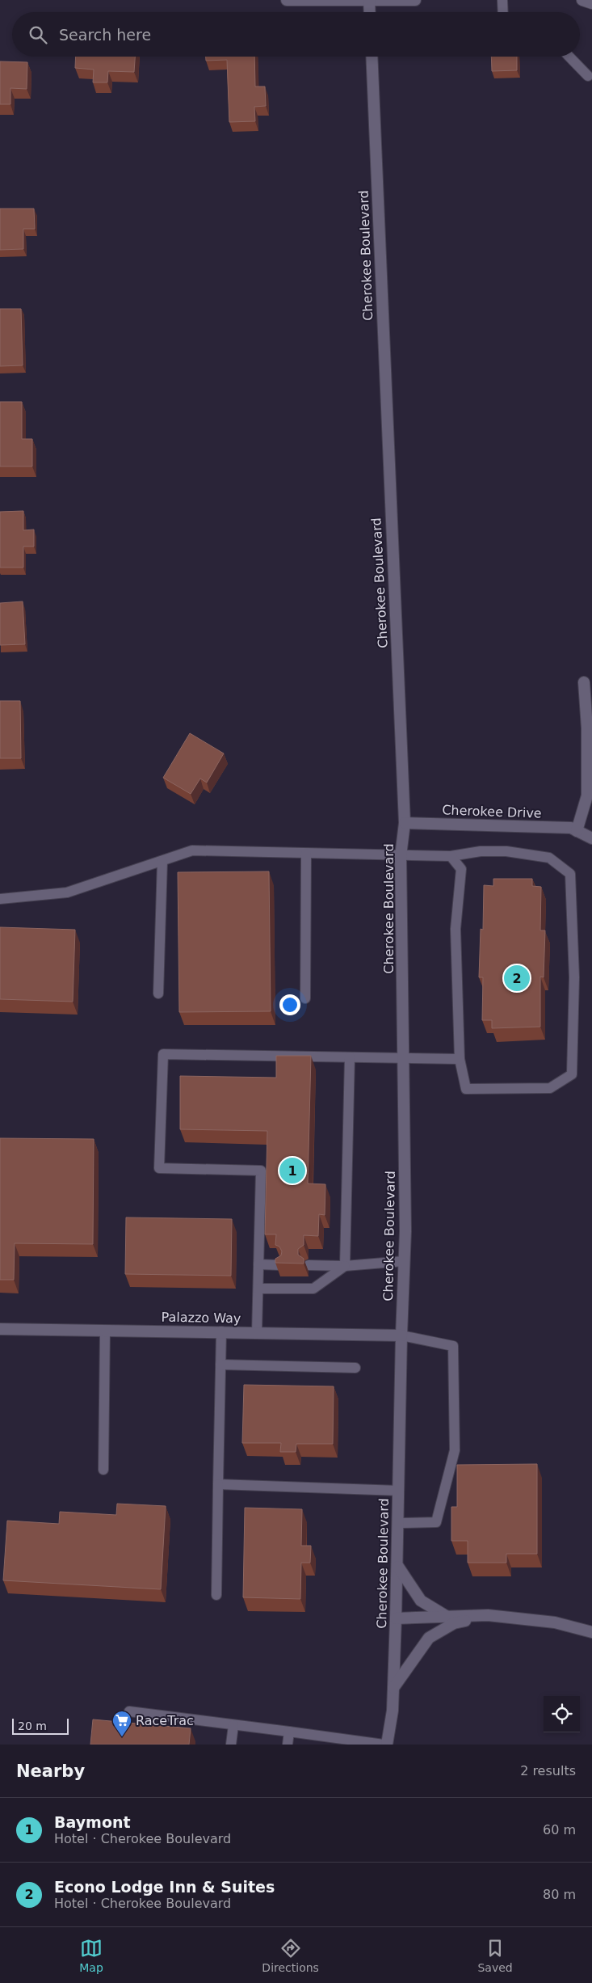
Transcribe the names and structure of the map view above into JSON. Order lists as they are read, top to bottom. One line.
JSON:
{"streets":{"street":["Cherokee Boulevard","Cherokee Drive","Palazzo Way"]},"crossings":[["Cherokee Boulevard","Cherokee Drive"],["Cherokee Boulevard","Palazzo Way"]],"places":{"supermarket":["RaceTrac"]},"scale_bar":"20 m","page":{"search":"Search here","pins":["2","1"],"scale":"20 m","heading":["Nearby","2 results"],"list":[{"mark":"1","name":"Baymont","note":"Hotel · Cherokee Boulevard","value":"60 m"},{"mark":"2","name":"Econo Lodge Inn & Suites","note":"Hotel · Cherokee Boulevard","value":"80 m"}],"nav":["Map","Directions","Saved"]}}
